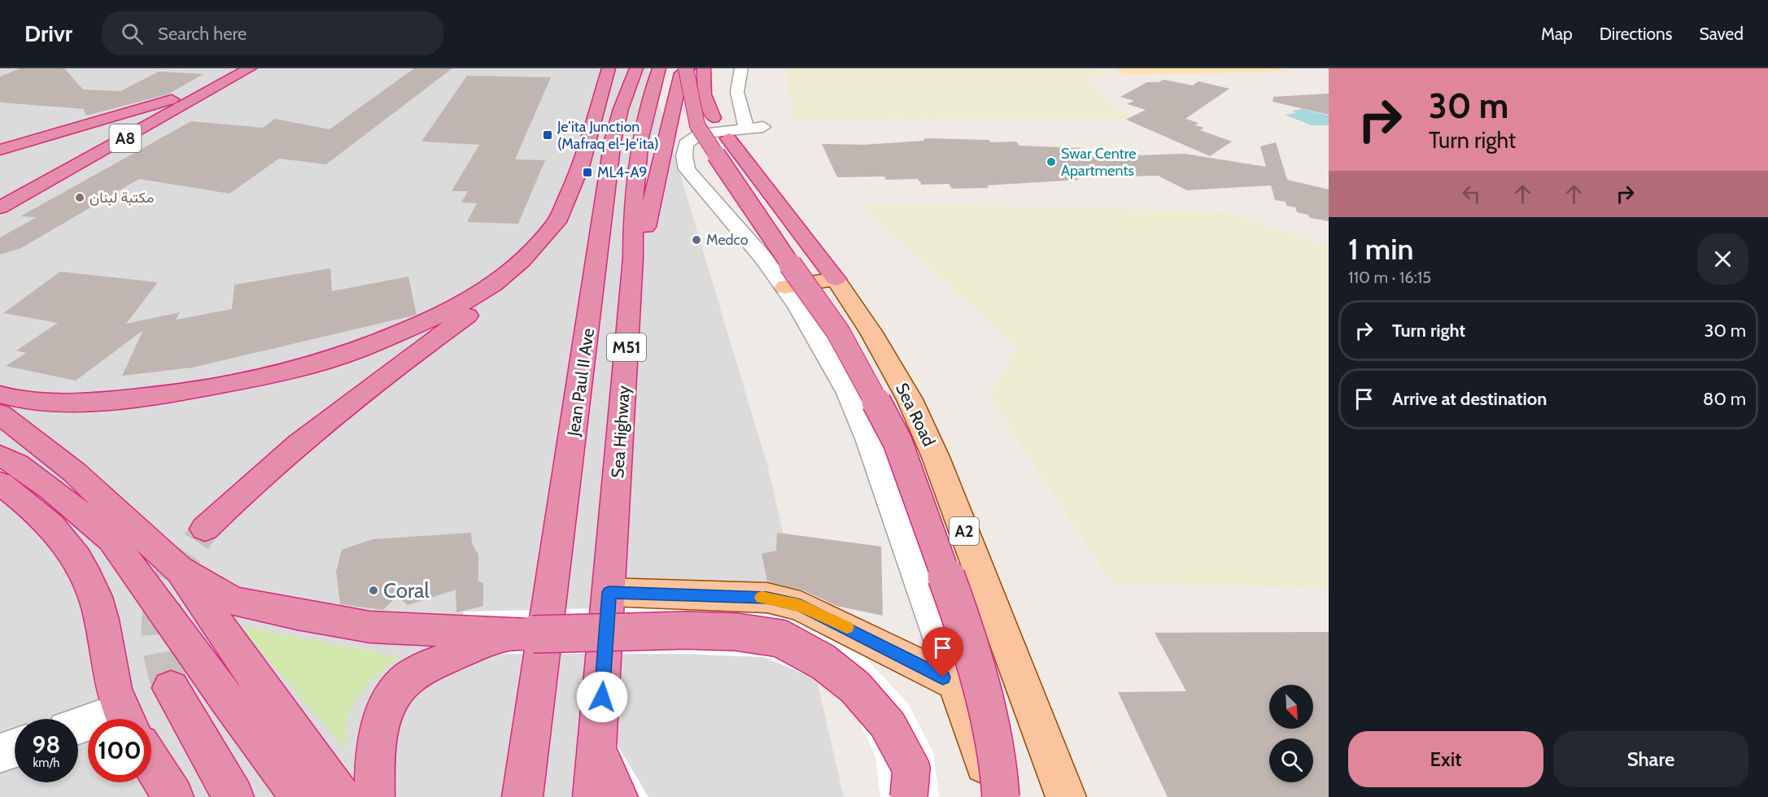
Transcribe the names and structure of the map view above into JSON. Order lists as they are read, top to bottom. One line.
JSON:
{"streets":{"highway":["A8","M51","Jean Paul II Ave","Sea Road","Sea Highway","A2"]},"crossings":[["M51","Jean Paul II Ave"]],"places":{"transit":["Je'ita Junction (Mafraq el-Je'ita)","ML4-A9"],"other":["Swar Centre Apartments","مكتبة لبنان","Medco","Coral"]},"north":"bottom right","page":{"header":"Drivr","search":"Search here","nav":["Map","Directions","Saved"],"turn":["30 m","Turn right"],"heading":["1 min","110 m · 16:15"],"list":[{"name":"Turn right","value":"30 m"},{"name":"Arrive at destination","value":"80 m"}],"speed":"98 km/h","limit":"100","buttons":["Exit","Share"]}}
